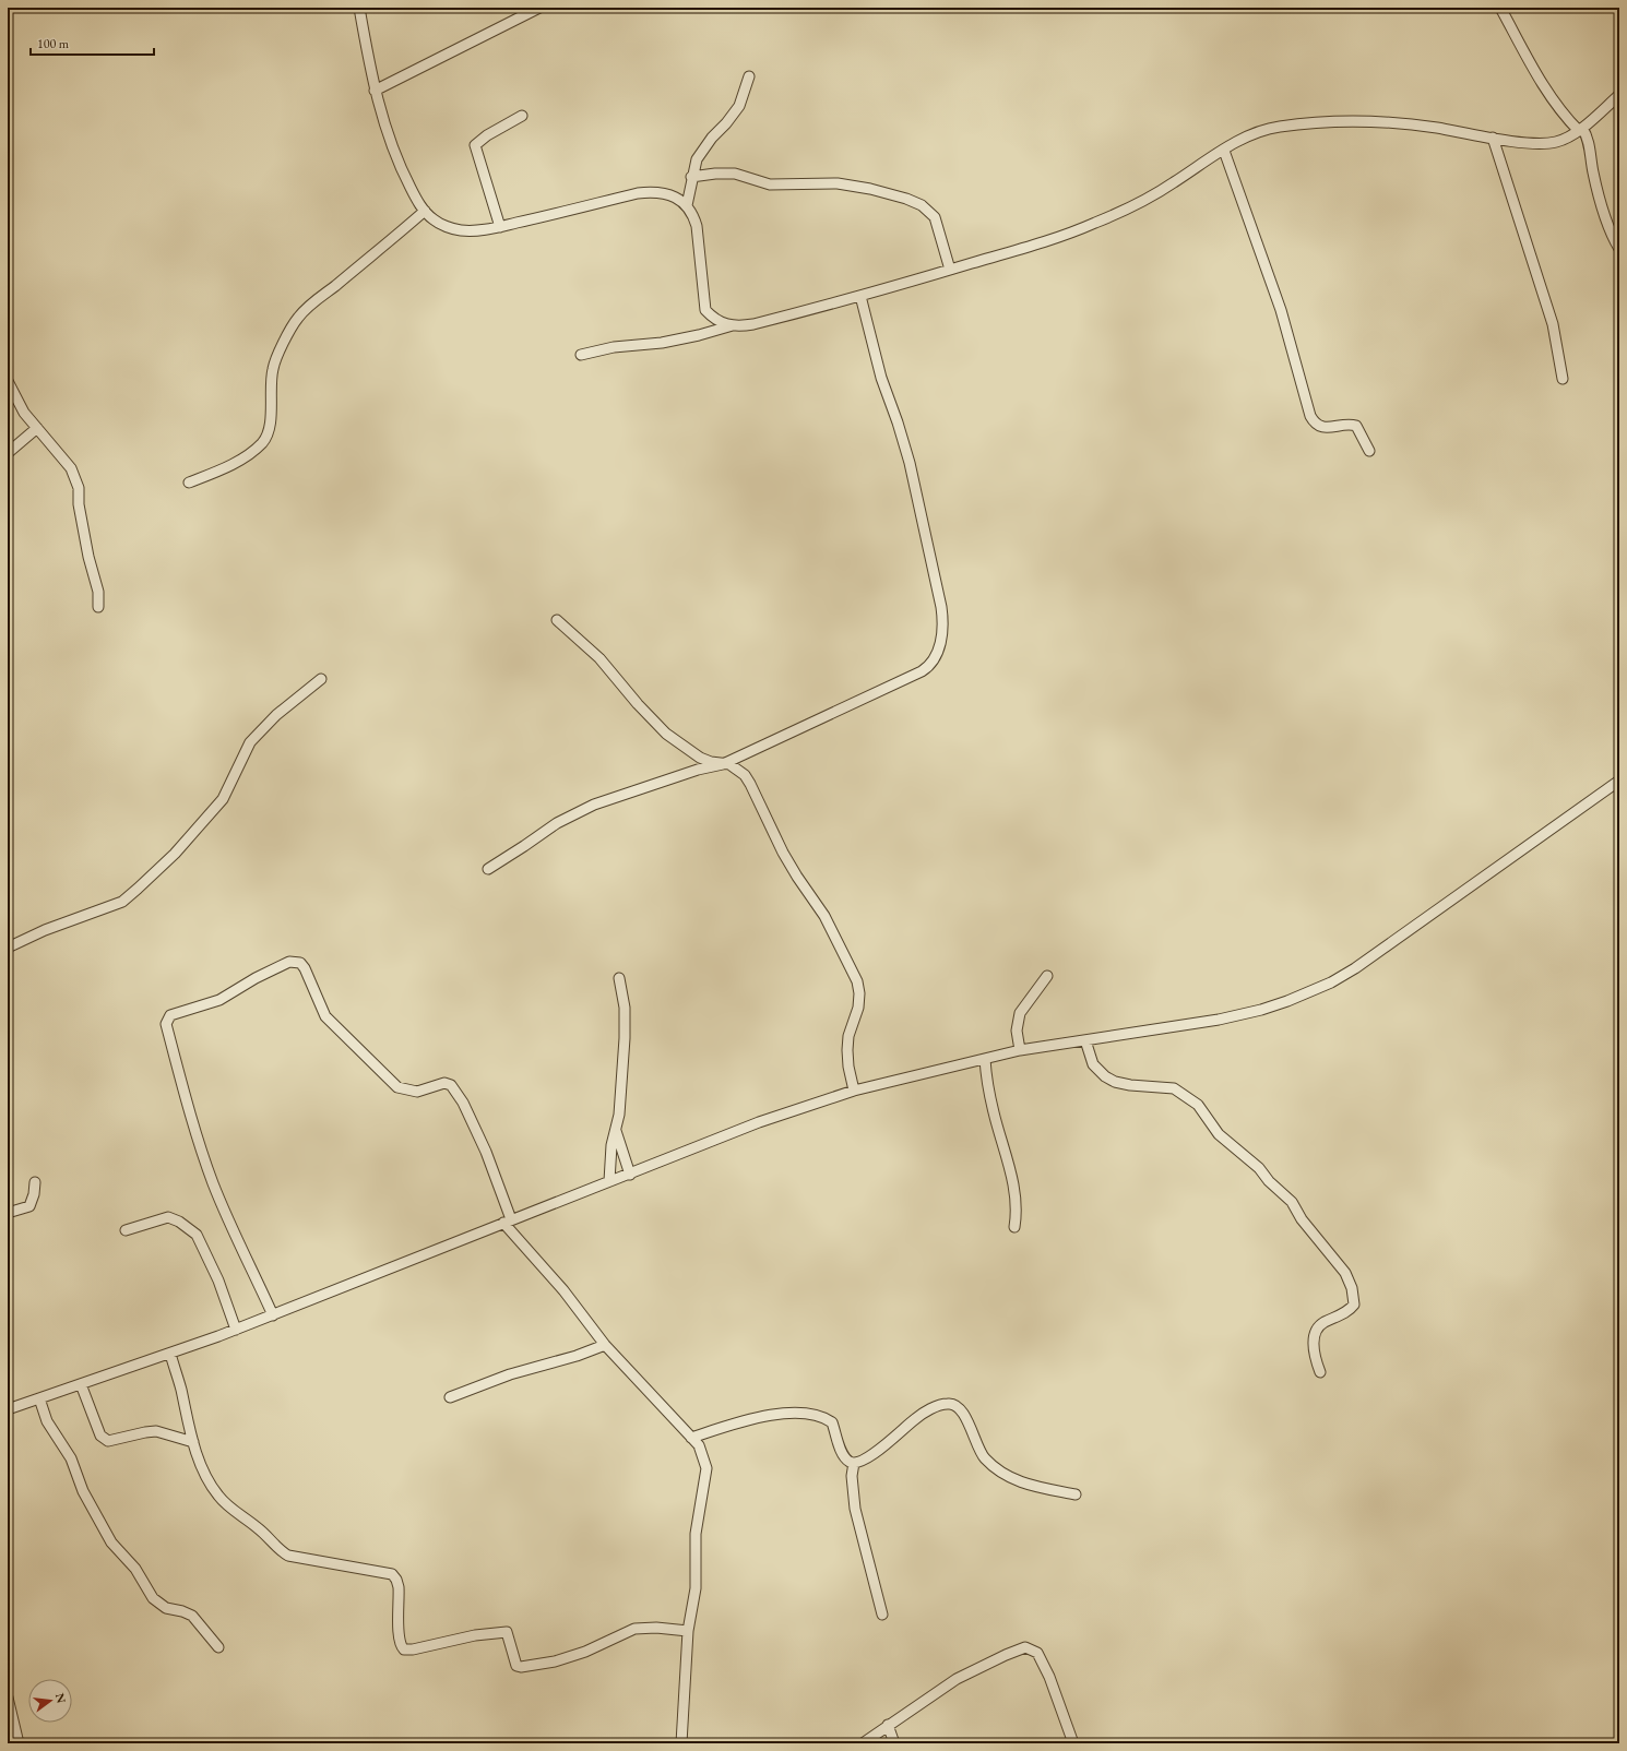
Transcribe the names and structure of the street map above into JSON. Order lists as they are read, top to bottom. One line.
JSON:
{"scale_bar":"100 m","north":"right"}
